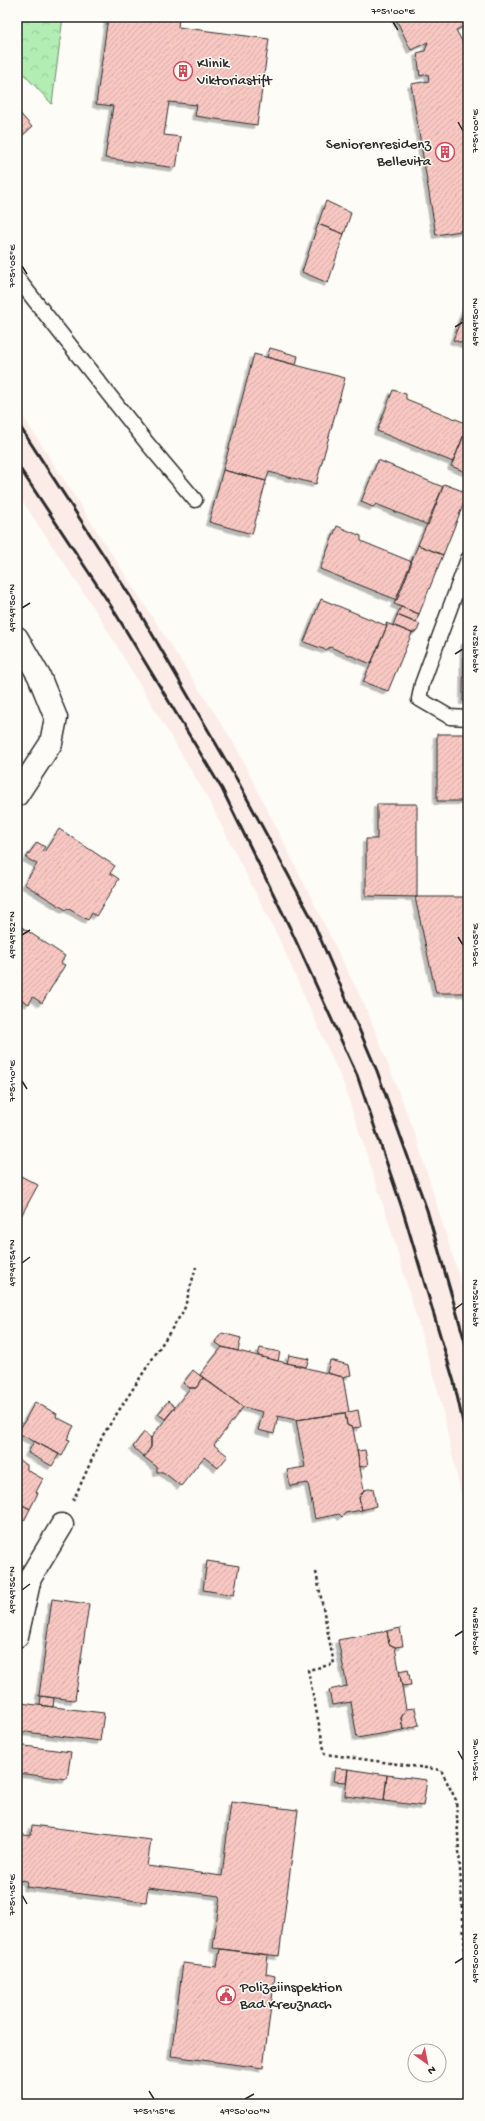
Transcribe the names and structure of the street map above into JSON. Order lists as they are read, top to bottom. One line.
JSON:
{"places":{"building":["Klinik Viktoriastift","Seniorenresidenz Bellevita"],"public building":["Polizeiinspektion Bad Kreuznach"]},"north":"bottom right","coordinates":["7°51'00\"E","7°51'05\"E","49°49'50\"N","49°49'52\"N","7°51'10\"E","49°49'54\"N","49°49'56\"N","49°49'58\"N","7°51'15\"E","49°50'00\"N"]}
